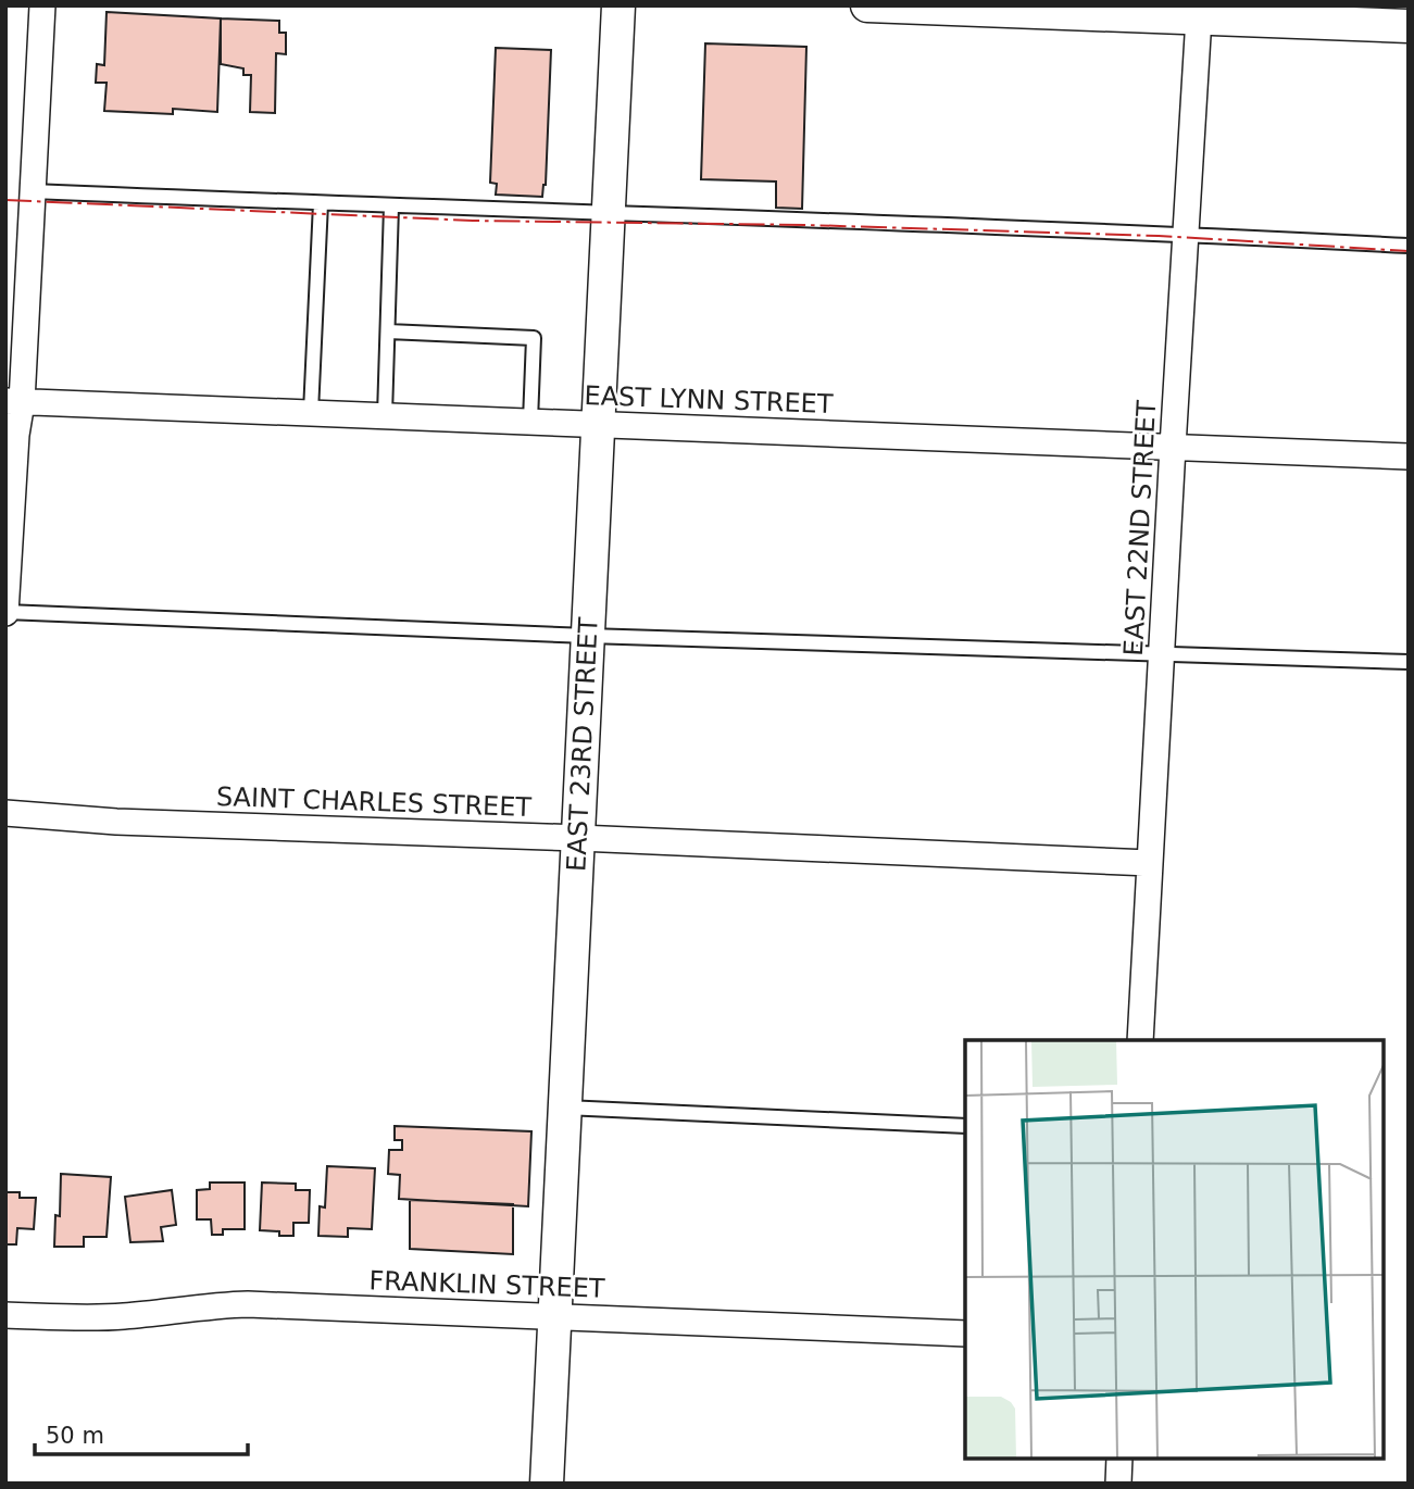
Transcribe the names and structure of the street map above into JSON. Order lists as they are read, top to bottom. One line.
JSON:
{"streets":{"street":["EAST LYNN STREET","EAST 22ND STREET","EAST 23RD STREET","SAINT CHARLES STREET","FRANKLIN STREET"]},"crossings":[["EAST LYNN STREET","EAST 22ND STREET"],["EAST LYNN STREET","EAST 23RD STREET"],["EAST 22ND STREET","SAINT CHARLES STREET"],["EAST 23RD STREET","SAINT CHARLES STREET"],["EAST 23RD STREET","FRANKLIN STREET"]],"scale_bar":"50 m"}
